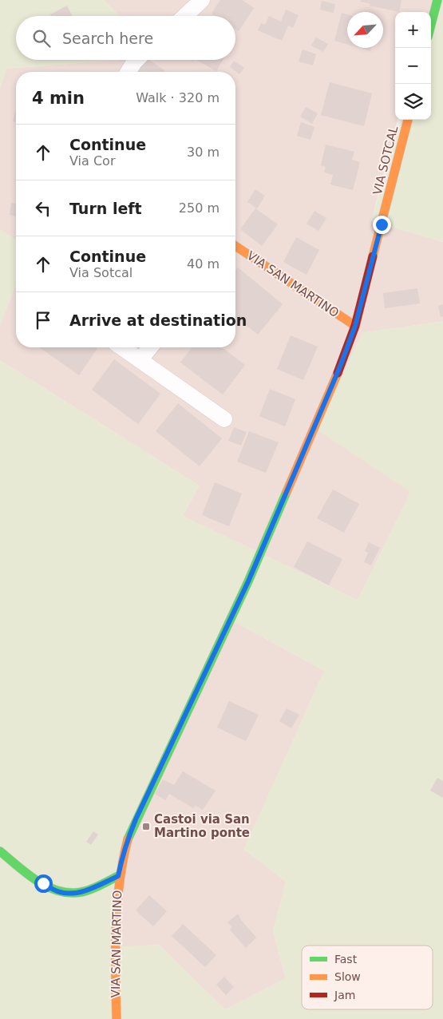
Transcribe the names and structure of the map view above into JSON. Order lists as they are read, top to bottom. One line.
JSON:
{"streets":{"street":["VIA SOTCAL","VIA SAN MARTINO"]},"crossings":[["VIA SOTCAL","VIA SAN MARTINO"]],"places":{"transit":["Castoi via San Martino ponte"]},"legend":["Fast","Slow","Jam"],"north":"bottom left","page":{"map_buttons":["+","−"],"search":"Search here","heading":["4 min","Walk · 320 m"],"list":[["Continue","Via Cor","30 m"],["Turn left","250 m"],["Continue","Via Sotcal","40 m"],"Arrive at destination"]}}
